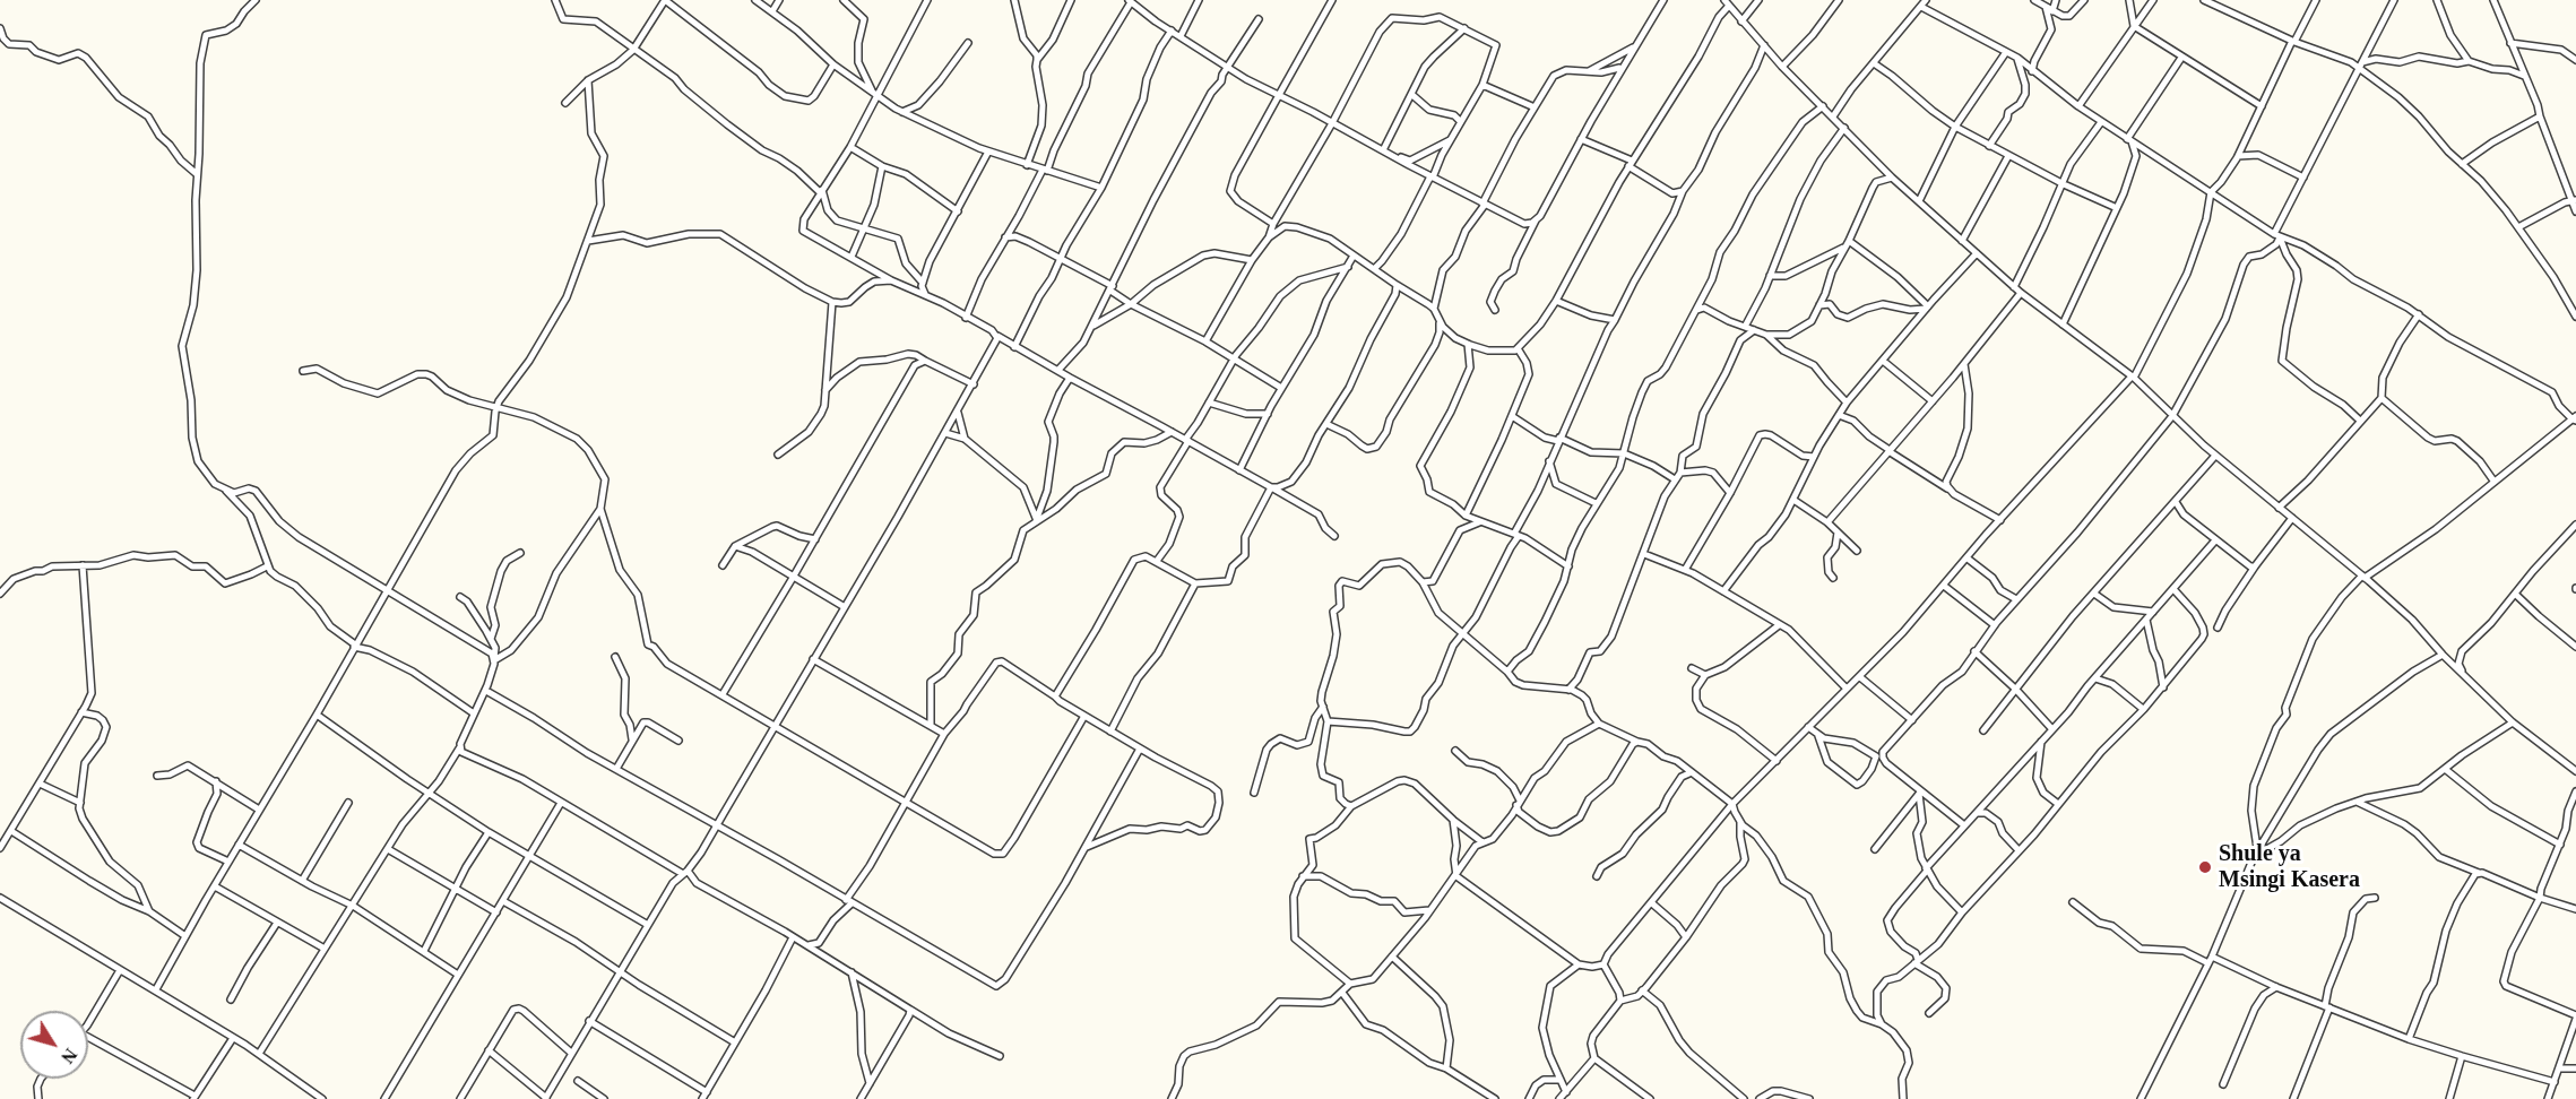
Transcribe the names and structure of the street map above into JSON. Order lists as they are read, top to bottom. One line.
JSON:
{"places":["Shule ya Msingi Kasera"],"north":"bottom right"}
